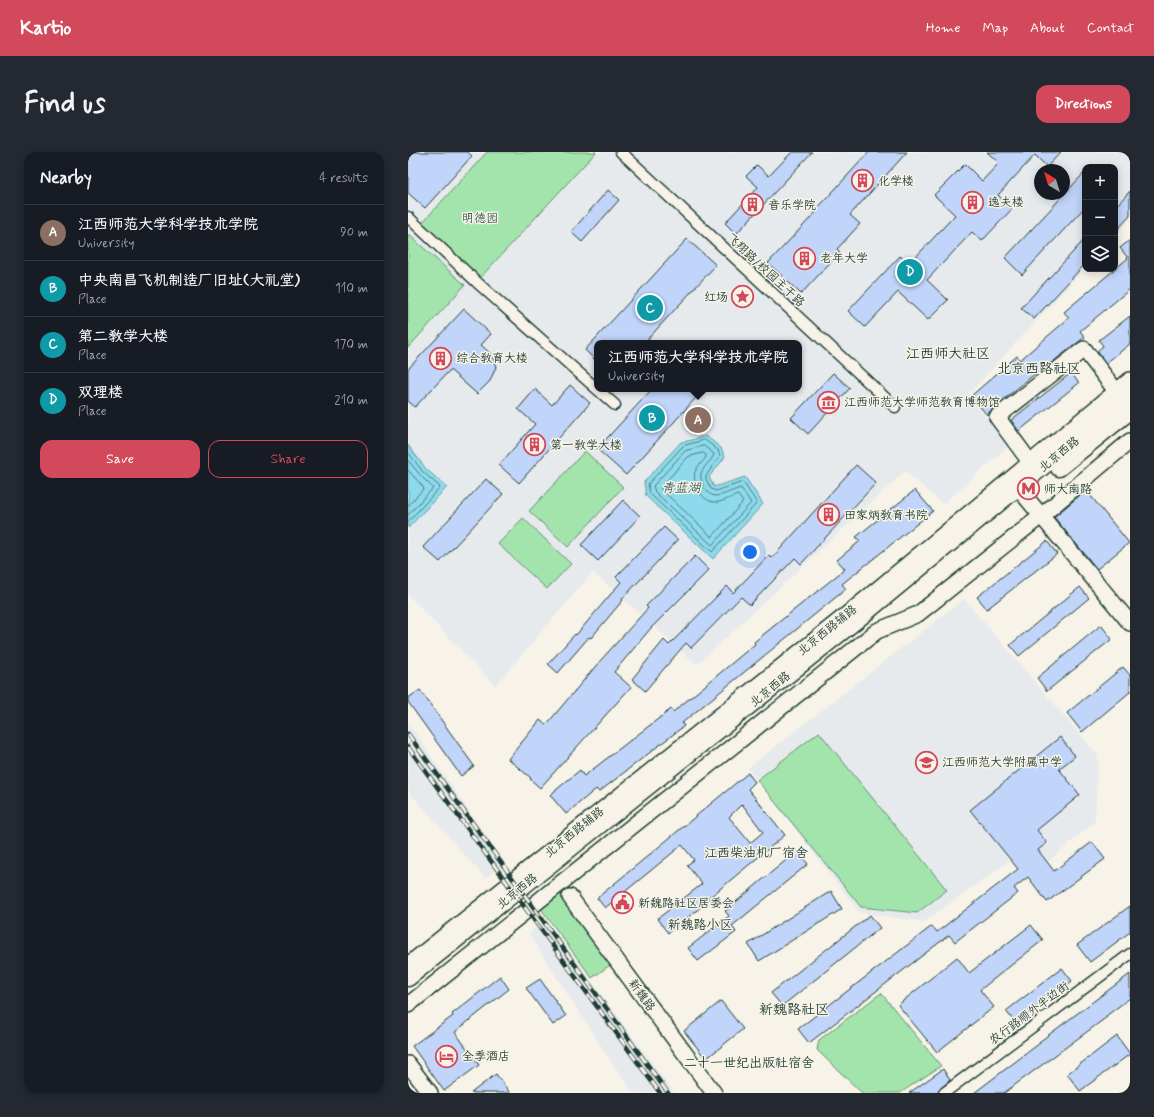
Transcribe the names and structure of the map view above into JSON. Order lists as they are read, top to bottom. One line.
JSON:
{"streets":{"main road":["北京西路","北京西路辅路","新魏路"],"street":["飞翔路/校园主干路","农行路顺外半边街"]},"crossings":[["北京西路","北京西路辅路"]],"districts":["江西师大社区","北京西路社区","江西柴油机厂宿舍","新魏路小区","新魏路社区","二十一世纪出版社宿舍"],"water":["青蓝湖"],"parks":["明德园"],"places":{"building":["化学楼","逸夫楼","音乐学院","老年大学","综合教育大楼","第一教学大楼","田家炳教育书院"],"place":["红场"],"museum":["江西师范大学师范教育博物馆"],"metro station":["师大南路"],"school or university":["江西师范大学附属中学"],"public building":["新魏路社区居委会"],"hotel":["全季酒店"]},"north":"top left","page":{"header":"Kartio","nav":["Home","Map","About","Contact"],"buttons":["Directions",["Save","Share"]],"title":"Find us","heading":["Nearby","4 results"],"map_buttons":["+","−"],"list":[{"mark":"A","name":"江西师范大学科学技术学院","note":"University","value":"90 m"},{"mark":"B","name":"中央南昌飞机制造厂旧址(大礼堂)","note":"Place","value":"110 m"},{"mark":"C","name":"第二教学大楼","note":"Place","value":"170 m"},{"mark":"D","name":"双理楼","note":"Place","value":"210 m"}],"pins":["D","C","B","A"],"popup":["江西师范大学科学技术学院","University"]}}
